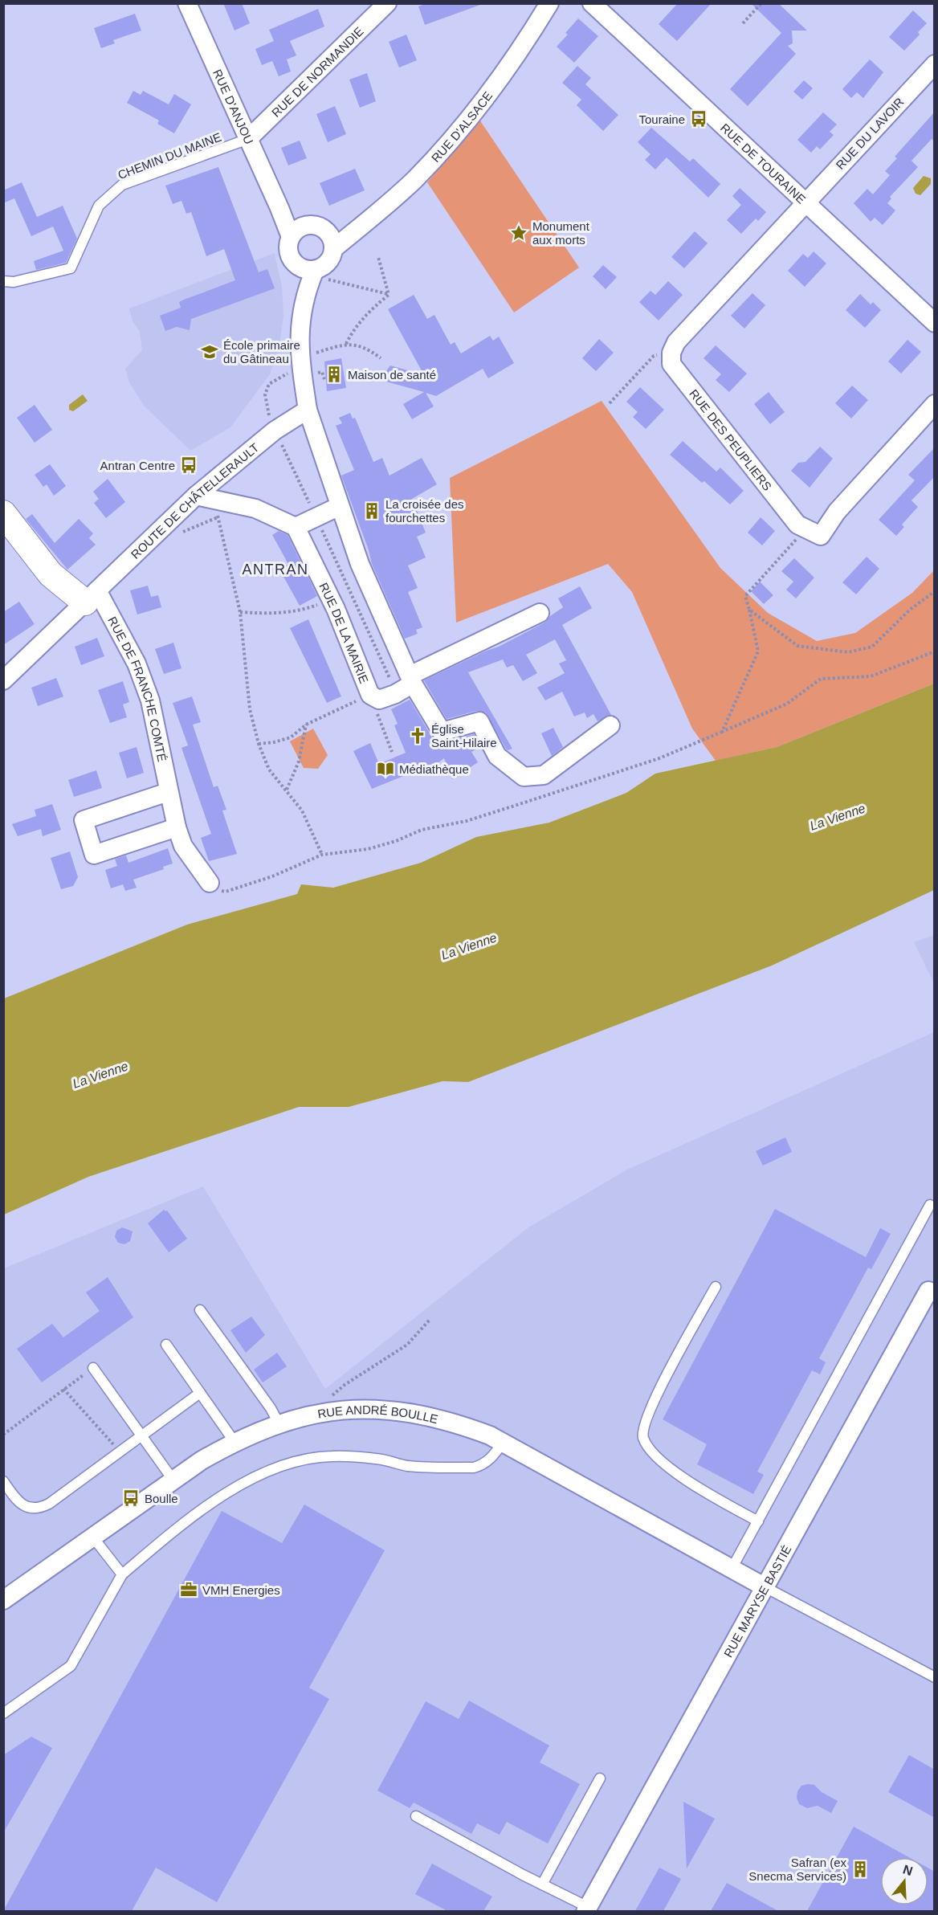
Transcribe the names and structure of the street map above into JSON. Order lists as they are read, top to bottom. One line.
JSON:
{"streets":{"street":["RUE DE NORMANDIE","RUE D'ANJOU","RUE D'ALSACE","RUE DU LAVOIR","RUE DE TOURAINE","RUE DES PEUPLIERS","ROUTE DE CHÂTELLERAULT","RUE DE LA MAIRIE","RUE DE FRANCHE COMTÉ","RUE ANDRÉ BOULLE","RUE MARYSE BASTIÉ"],"lane":["CHEMIN DU MAINE"]},"crossings":[["RUE DE NORMANDIE","RUE D'ANJOU"],["RUE DE NORMANDIE","CHEMIN DU MAINE"],["RUE D'ANJOU","RUE D'ALSACE"],["RUE D'ANJOU","CHEMIN DU MAINE"],["RUE DU LAVOIR","RUE DE TOURAINE"],["ROUTE DE CHÂTELLERAULT","RUE DE FRANCHE COMTÉ"],["RUE ANDRÉ BOULLE","RUE MARYSE BASTIÉ"]],"districts":["ANTRAN"],"water":["La Vienne"],"places":{"bus stop":["Touraine","Antran Centre","Boulle"],"place":["Monument aux morts"],"school or university":["École primaire du Gâtineau"],"building":["Maison de santé","La croisée des fourchettes","Safran (ex Snecma Services)"],"church":["Église Saint-Hilaire"],"library":["Médiathèque"],"office":["VMH Energies"]},"north":"top"}
